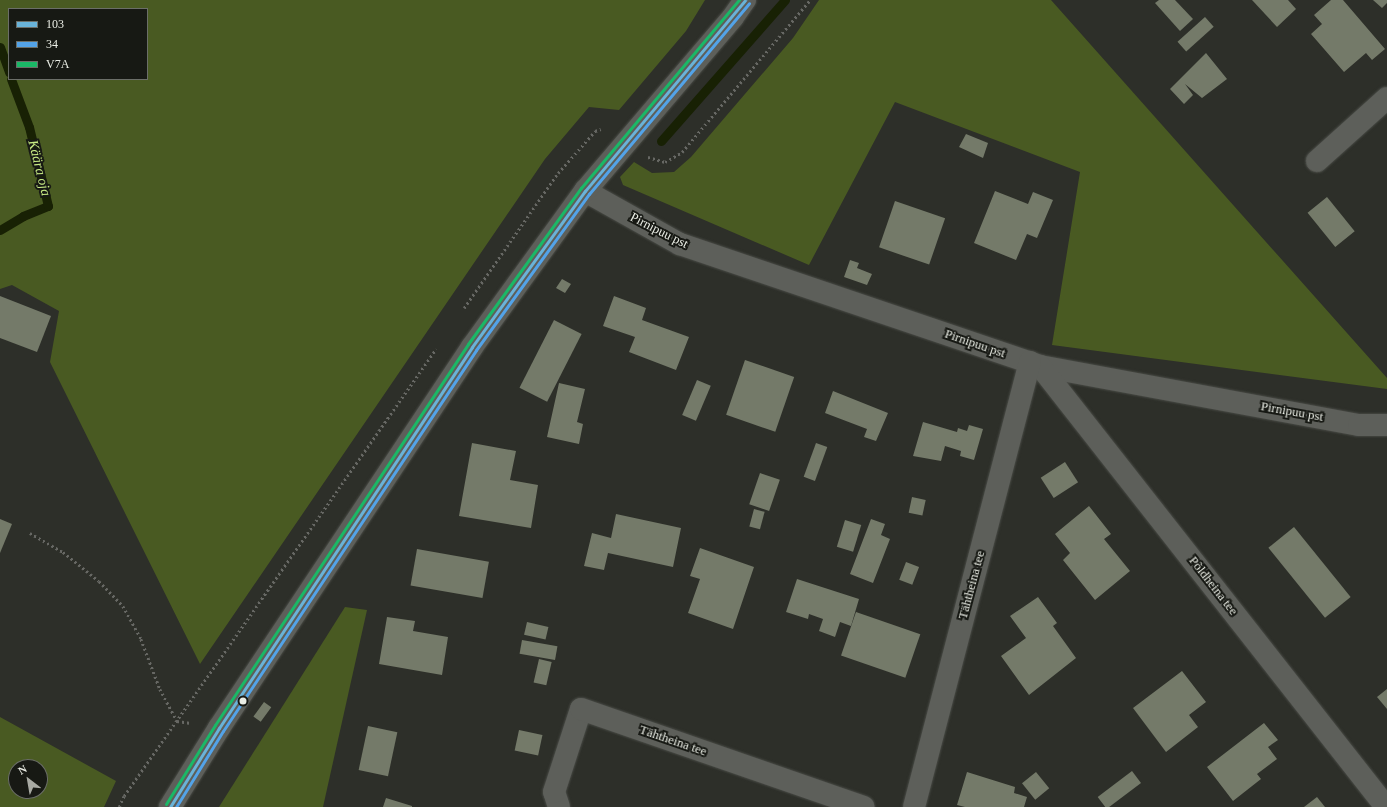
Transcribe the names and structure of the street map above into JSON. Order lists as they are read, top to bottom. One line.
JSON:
{"streets":{"street":["Pirnipuu pst","Tähtheina tee","Põldheina tee"]},"crossings":[["Pirnipuu pst","Tähtheina tee"],["Pirnipuu pst","Põldheina tee"],["Tähtheina tee","Põldheina tee"]],"water":["Käära oja"],"lines":["transit line 103","transit line V7A","transit line 34"],"legend":["103","34","V7A"],"north":"top left"}
